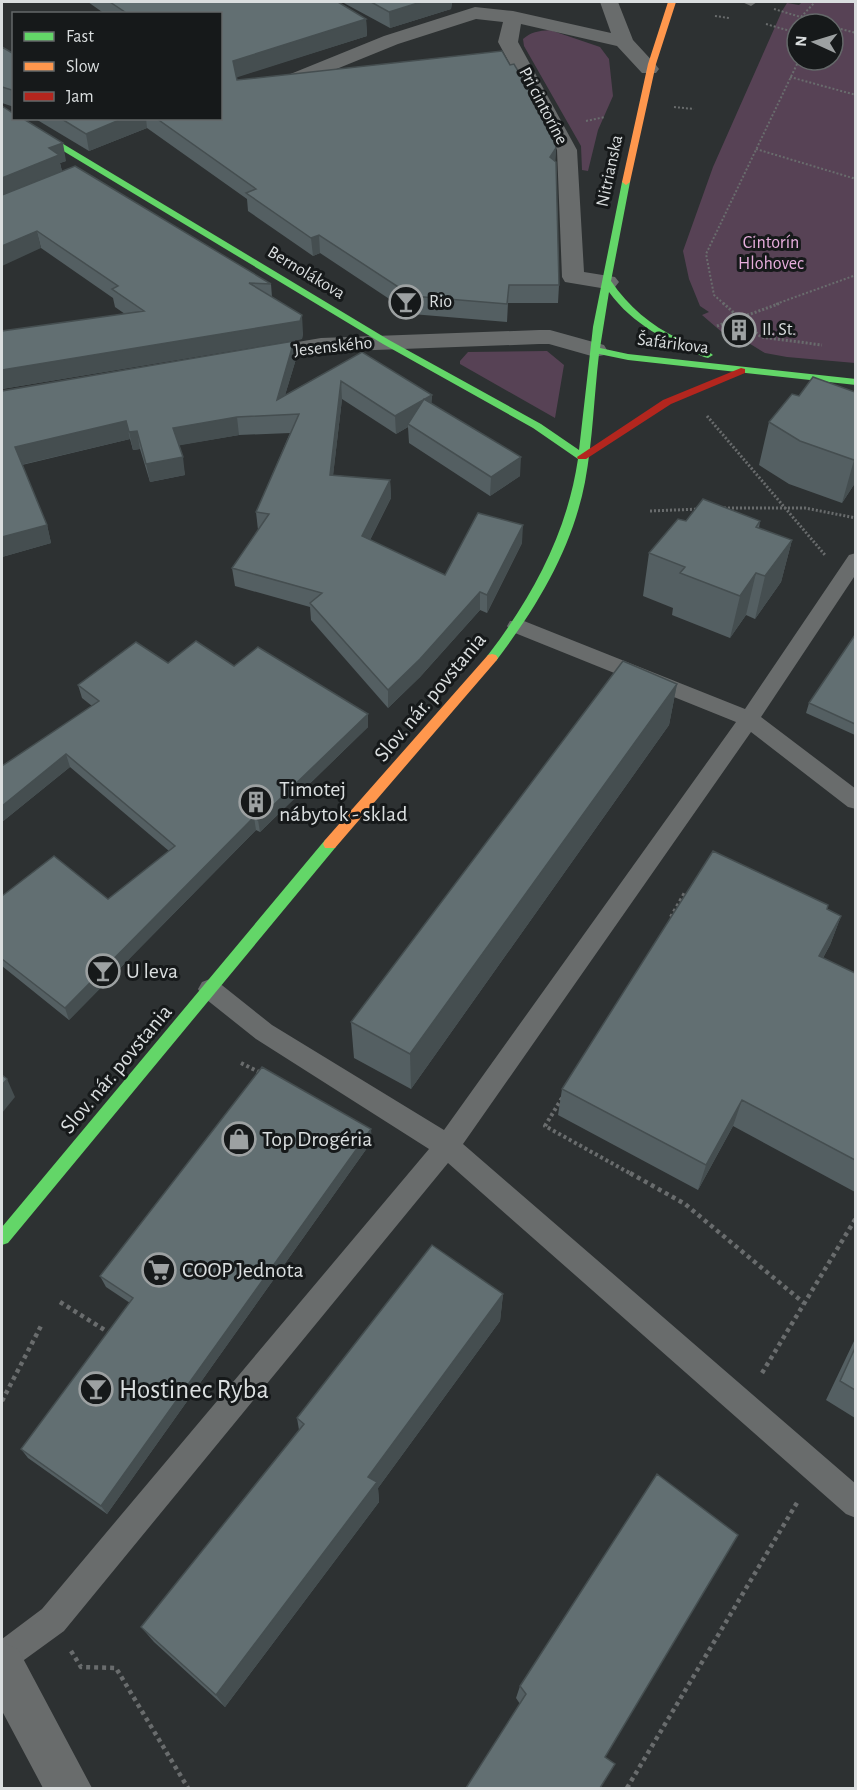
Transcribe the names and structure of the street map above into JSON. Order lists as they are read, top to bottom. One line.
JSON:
{"streets":{"main road":["Nitrianska","Bernolákova","Šafárikova","Slov. nár. povstania"],"street":["Pri cintoríne","Jesenského"]},"crossings":[["Pri cintoríne","Nitrianska"],["Nitrianska","Šafárikova"],["Nitrianska","Jesenského"],["Nitrianska","Slov. nár. povstania"],["Bernolákova","Jesenského"],["Bernolákova","Slov. nár. povstania"],["Šafárikova","Jesenského"],["Šafárikova","Slov. nár. povstania"],["Jesenského","Slov. nár. povstania"]],"parks":["Cintorín Hlohovec"],"places":{"bar":["Rio","U leva","Hostinec Ryba"],"building":["II. St.","Timotej nábytok - sklad"],"shop":["Top Drogéria"],"supermarket":["COOP Jednota"]},"legend":["Fast","Slow","Jam"],"north":"left"}
